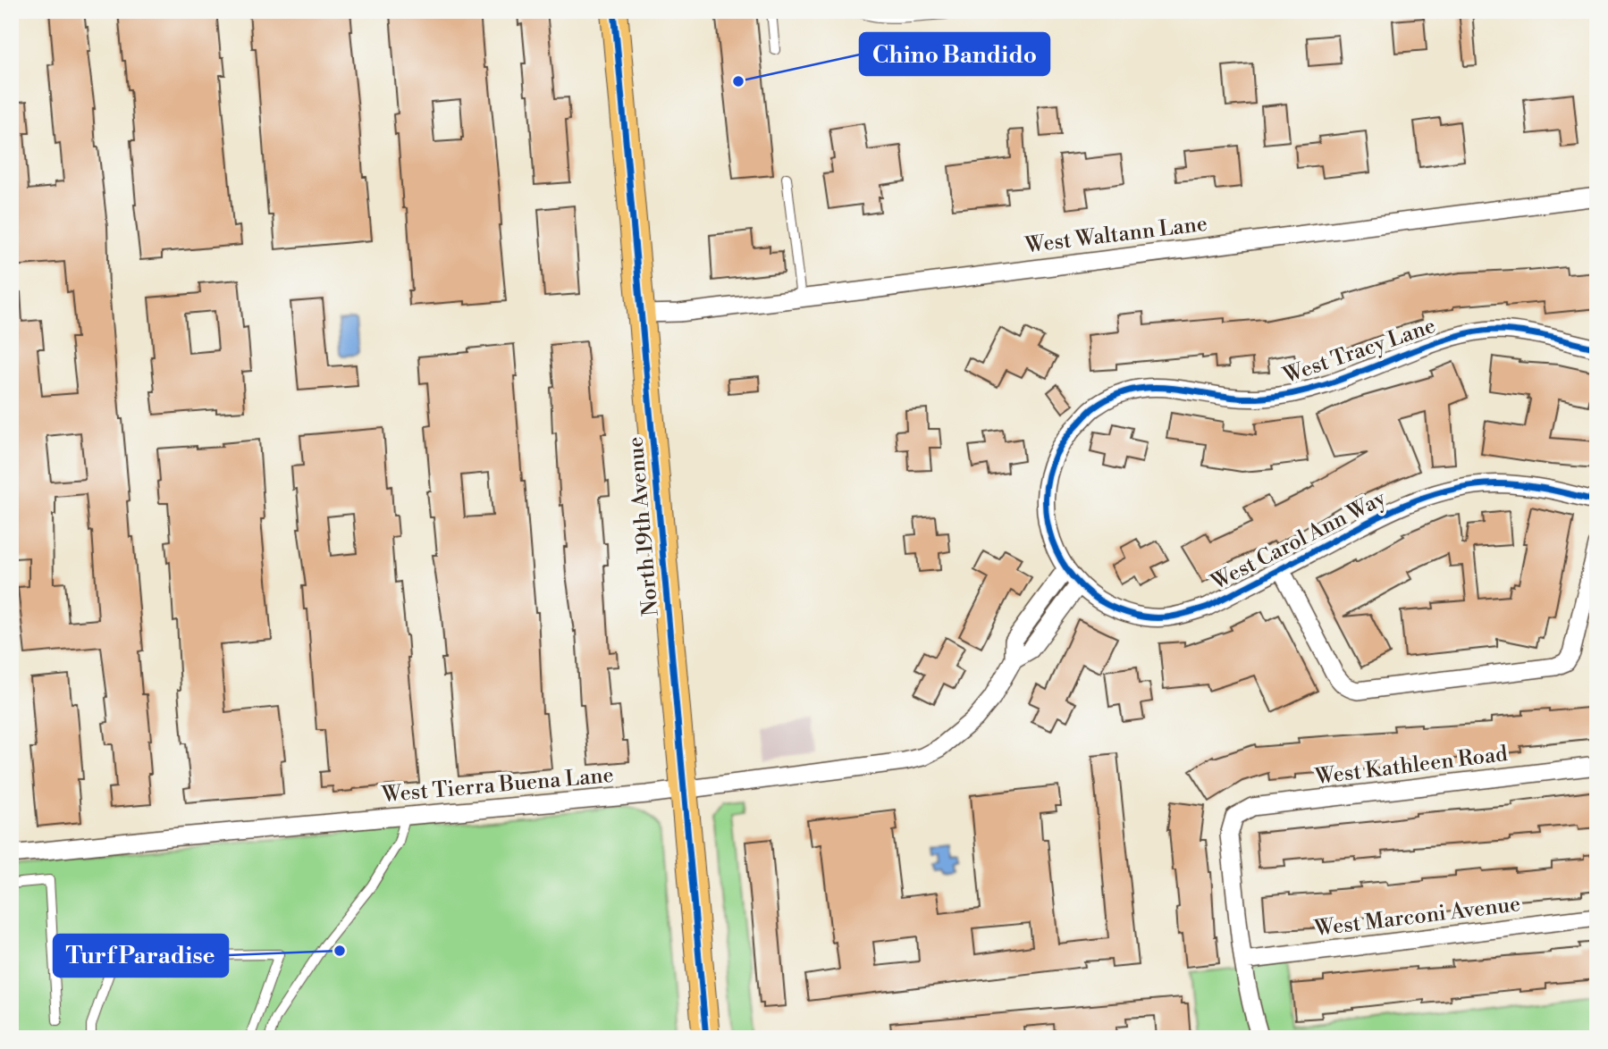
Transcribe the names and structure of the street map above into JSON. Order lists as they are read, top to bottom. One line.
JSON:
{"streets":{"main road":["North 19th Avenue"],"street":["West Waltann Lane","West Tracy Lane","West Carol Ann Way","West Kathleen Road","West Tierra Buena Lane","West Marconi Avenue"]},"crossings":[["West Waltann Lane","North 19th Avenue"],["West Tracy Lane","West Carol Ann Way"],["North 19th Avenue","West Tierra Buena Lane"],["West Kathleen Road","West Marconi Avenue"]],"places":["Chino Bandido","Turf Paradise"]}
